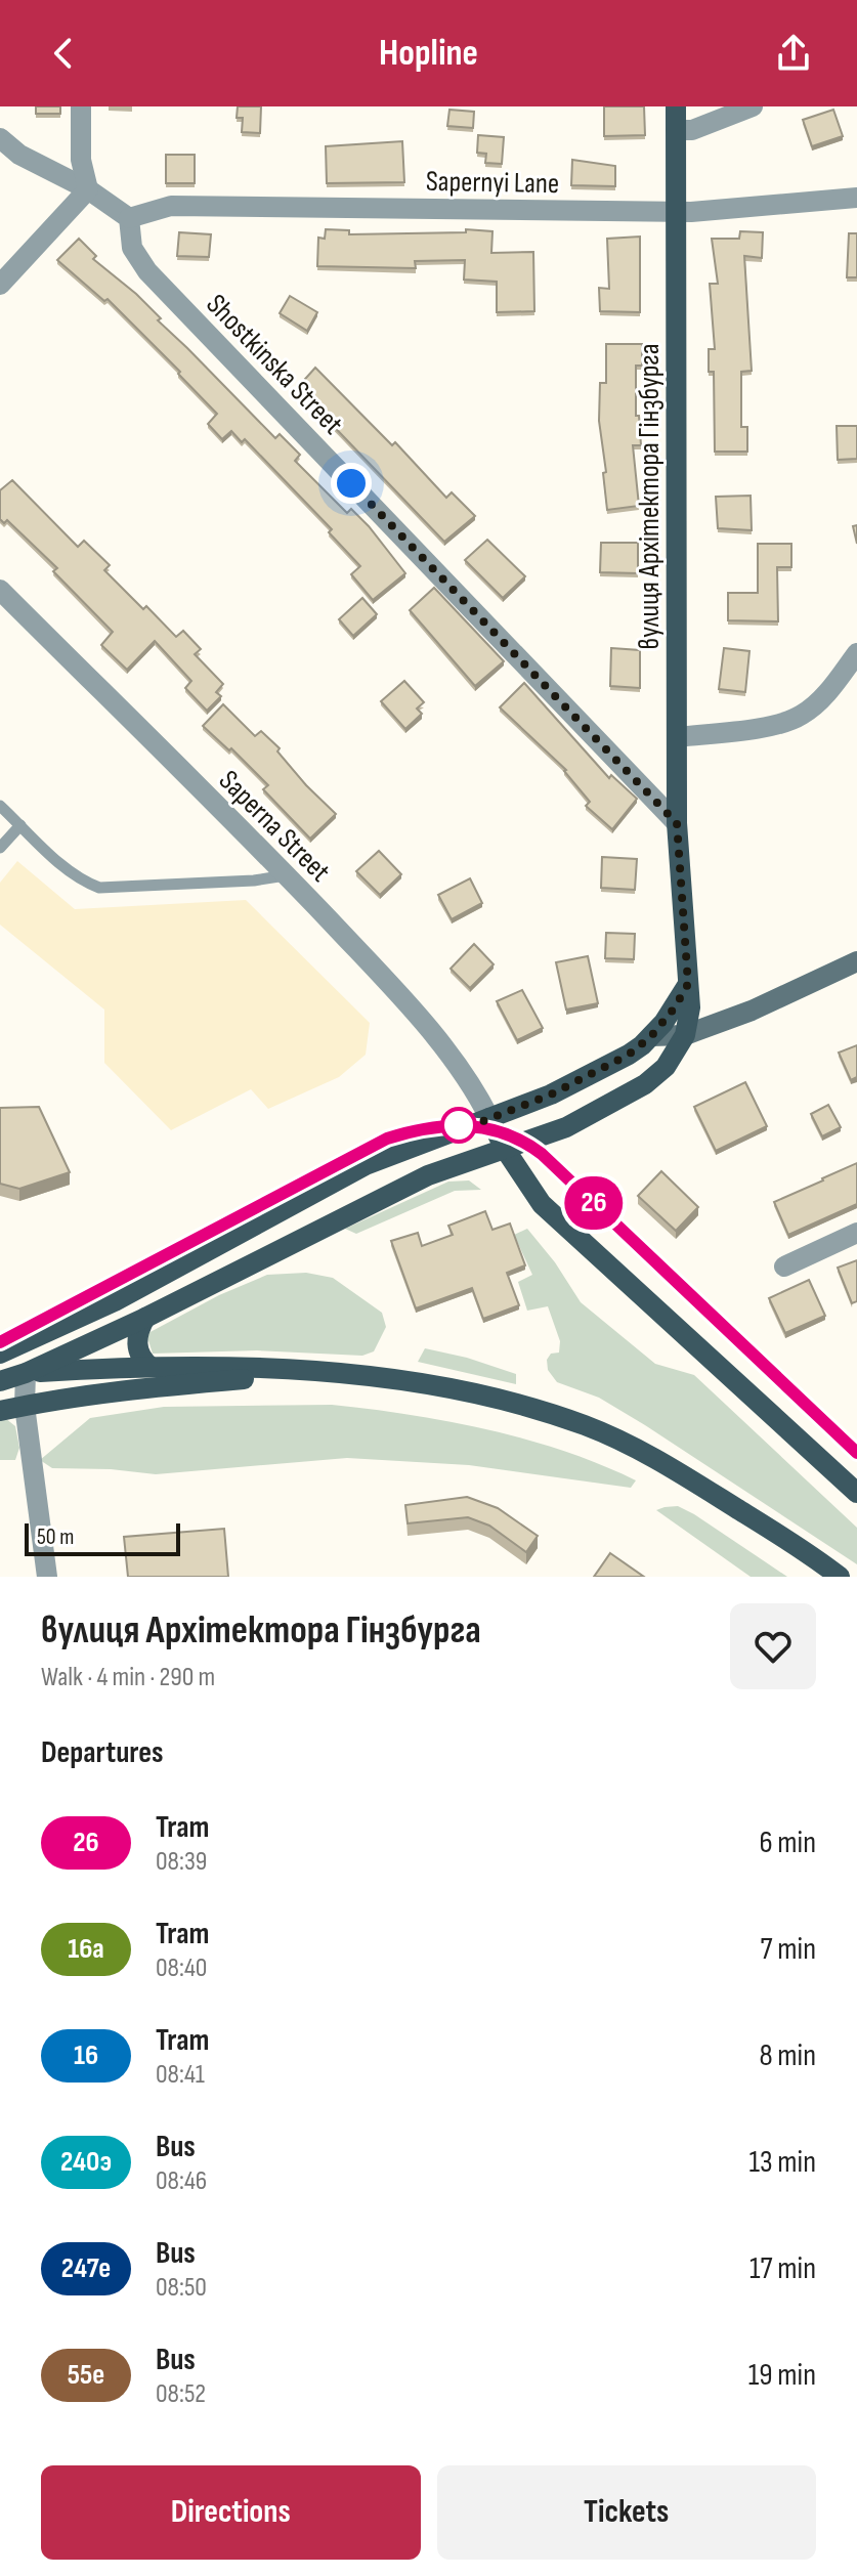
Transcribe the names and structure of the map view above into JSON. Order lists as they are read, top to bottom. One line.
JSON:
{"streets":{"main road":["вулиця Архітектора Гінзбурга"],"street":["Sapernyi Lane","Shostkinska Street","Saperna Street"]},"crossings":[["Sapernyi Lane","Shostkinska Street"],["Sapernyi Lane","вулиця Архітектора Гінзбурга"],["Shostkinska Street","вулиця Архітектора Гінзбурга"]],"lines":["tram line 26"],"scale_bar":"50 m","page":{"header":"Hopline","on_map":"26","scale":"50 m","heading":[["вулиця Архітектора Гінзбурга","Walk · 4 min · 290 m"],"Departures"],"list":[{"mark":"26","name":"Tram","note":"08:39","value":"6 min"},{"mark":"16a","name":"Tram","note":"08:40","value":"7 min"},{"mark":"16","name":"Tram","note":"08:41","value":"8 min"},{"mark":"240э","name":"Bus","note":"08:46","value":"13 min"},{"mark":"247е","name":"Bus","note":"08:50","value":"17 min"},{"mark":"55е","name":"Bus","note":"08:52","value":"19 min"}],"buttons":["Directions","Tickets"]}}
